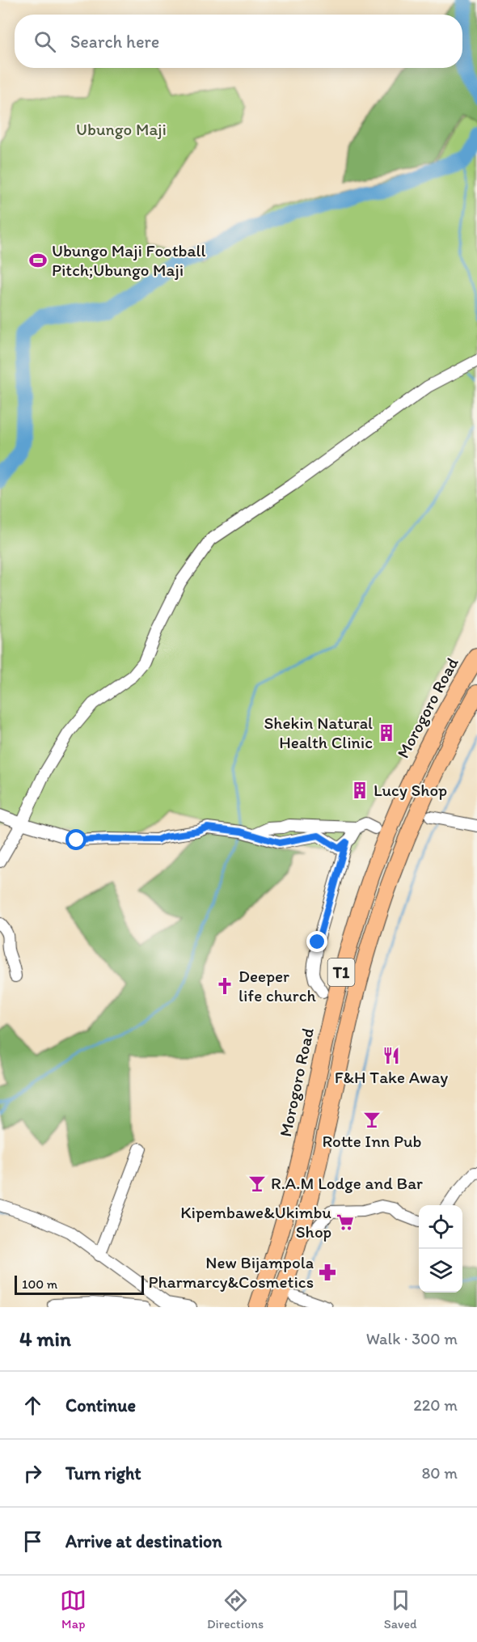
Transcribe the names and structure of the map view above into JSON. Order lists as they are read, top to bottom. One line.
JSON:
{"streets":{"highway":["Morogoro Road","T1"]},"parks":["Ubungo Maji"],"places":{"sports":["Ubungo Maji Football Pitch;Ubungo Maji"],"building":["Shekin Natural Health Clinic","Lucy Shop"],"church":["Deeper life church"],"restaurant":["F&H Take Away"],"bar":["Rotte Inn Pub","R.A.M Lodge and Bar"],"supermarket":["Kipembawe&Ukimbu Shop"],"pharmacy":["New Bijampola Pharmarcy&Cosmetics"]},"scale_bar":"100 m","page":{"search":"Search here","scale":"100 m","heading":["4 min","Walk · 300 m"],"list":[["Continue","220 m"],["Turn right","80 m"],"Arrive at destination"],"nav":["Map","Directions","Saved"]}}
